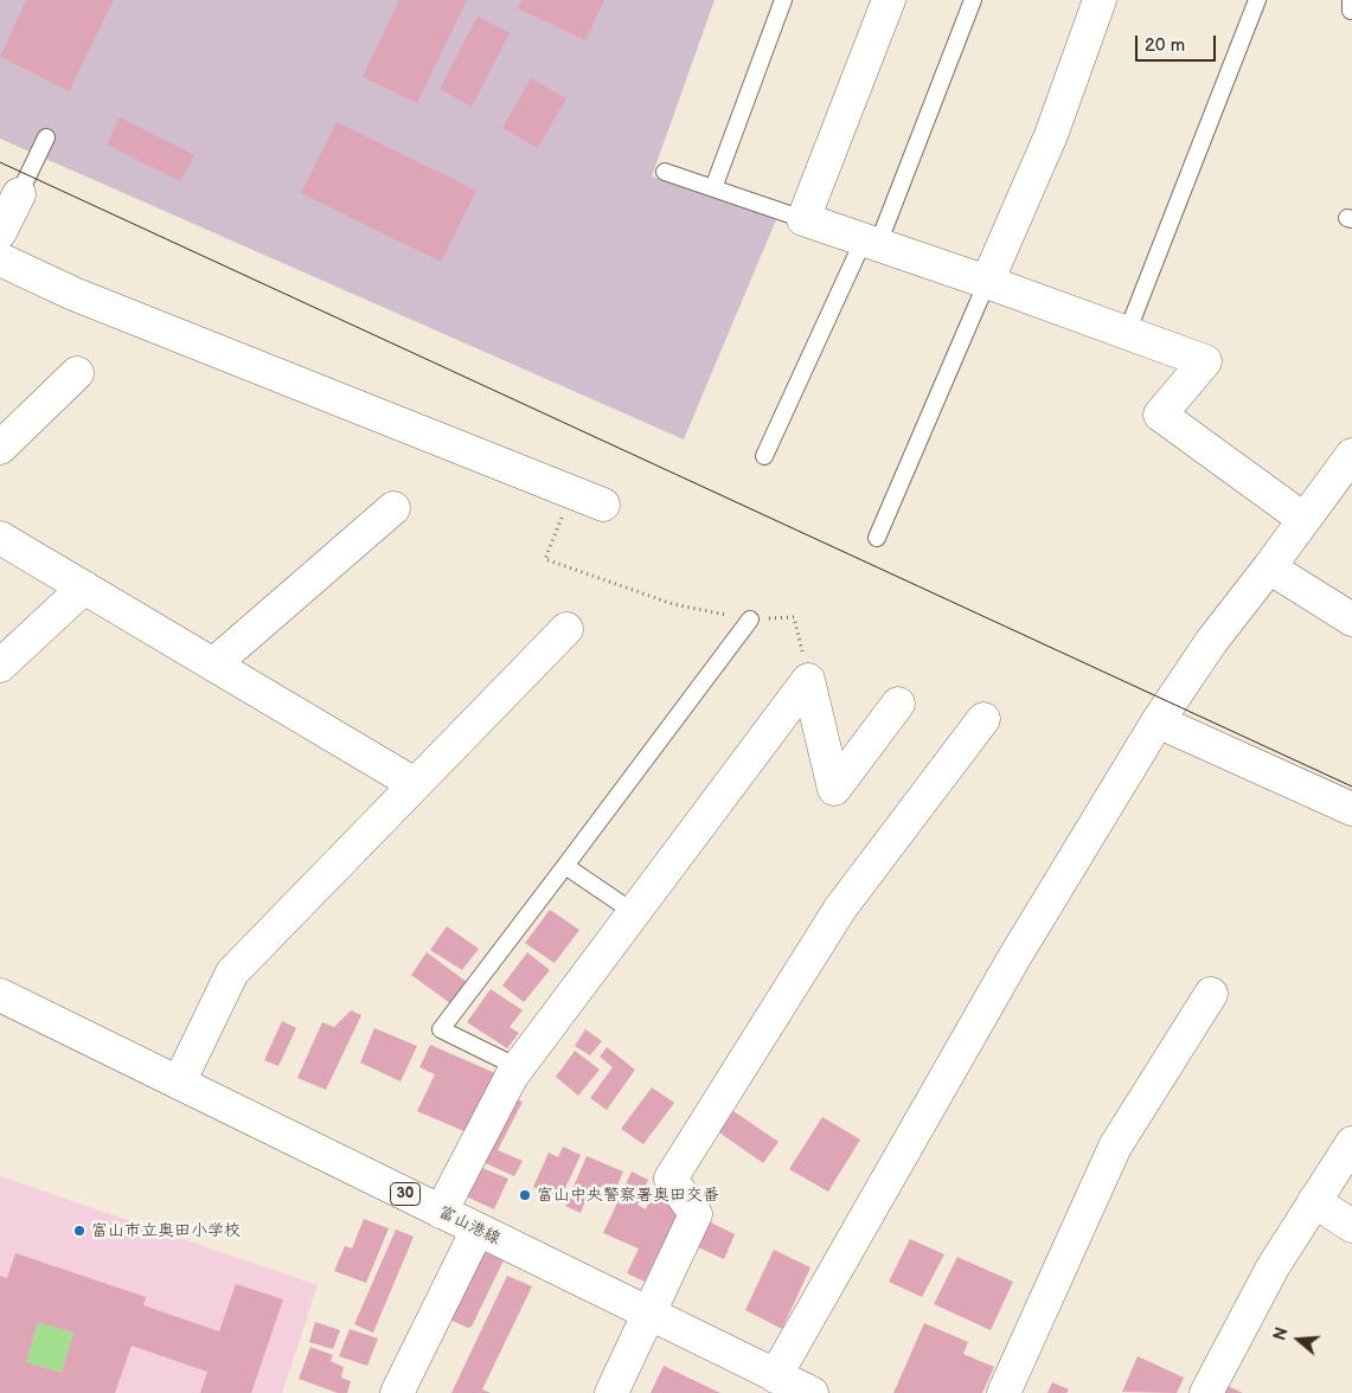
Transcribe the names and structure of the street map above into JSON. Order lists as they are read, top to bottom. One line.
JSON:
{"streets":{"street":["30","富山港線"]},"places":["富山中央警察署奥田交番","富山市立奥田小学校"],"scale_bar":"20 m","north":"left"}
